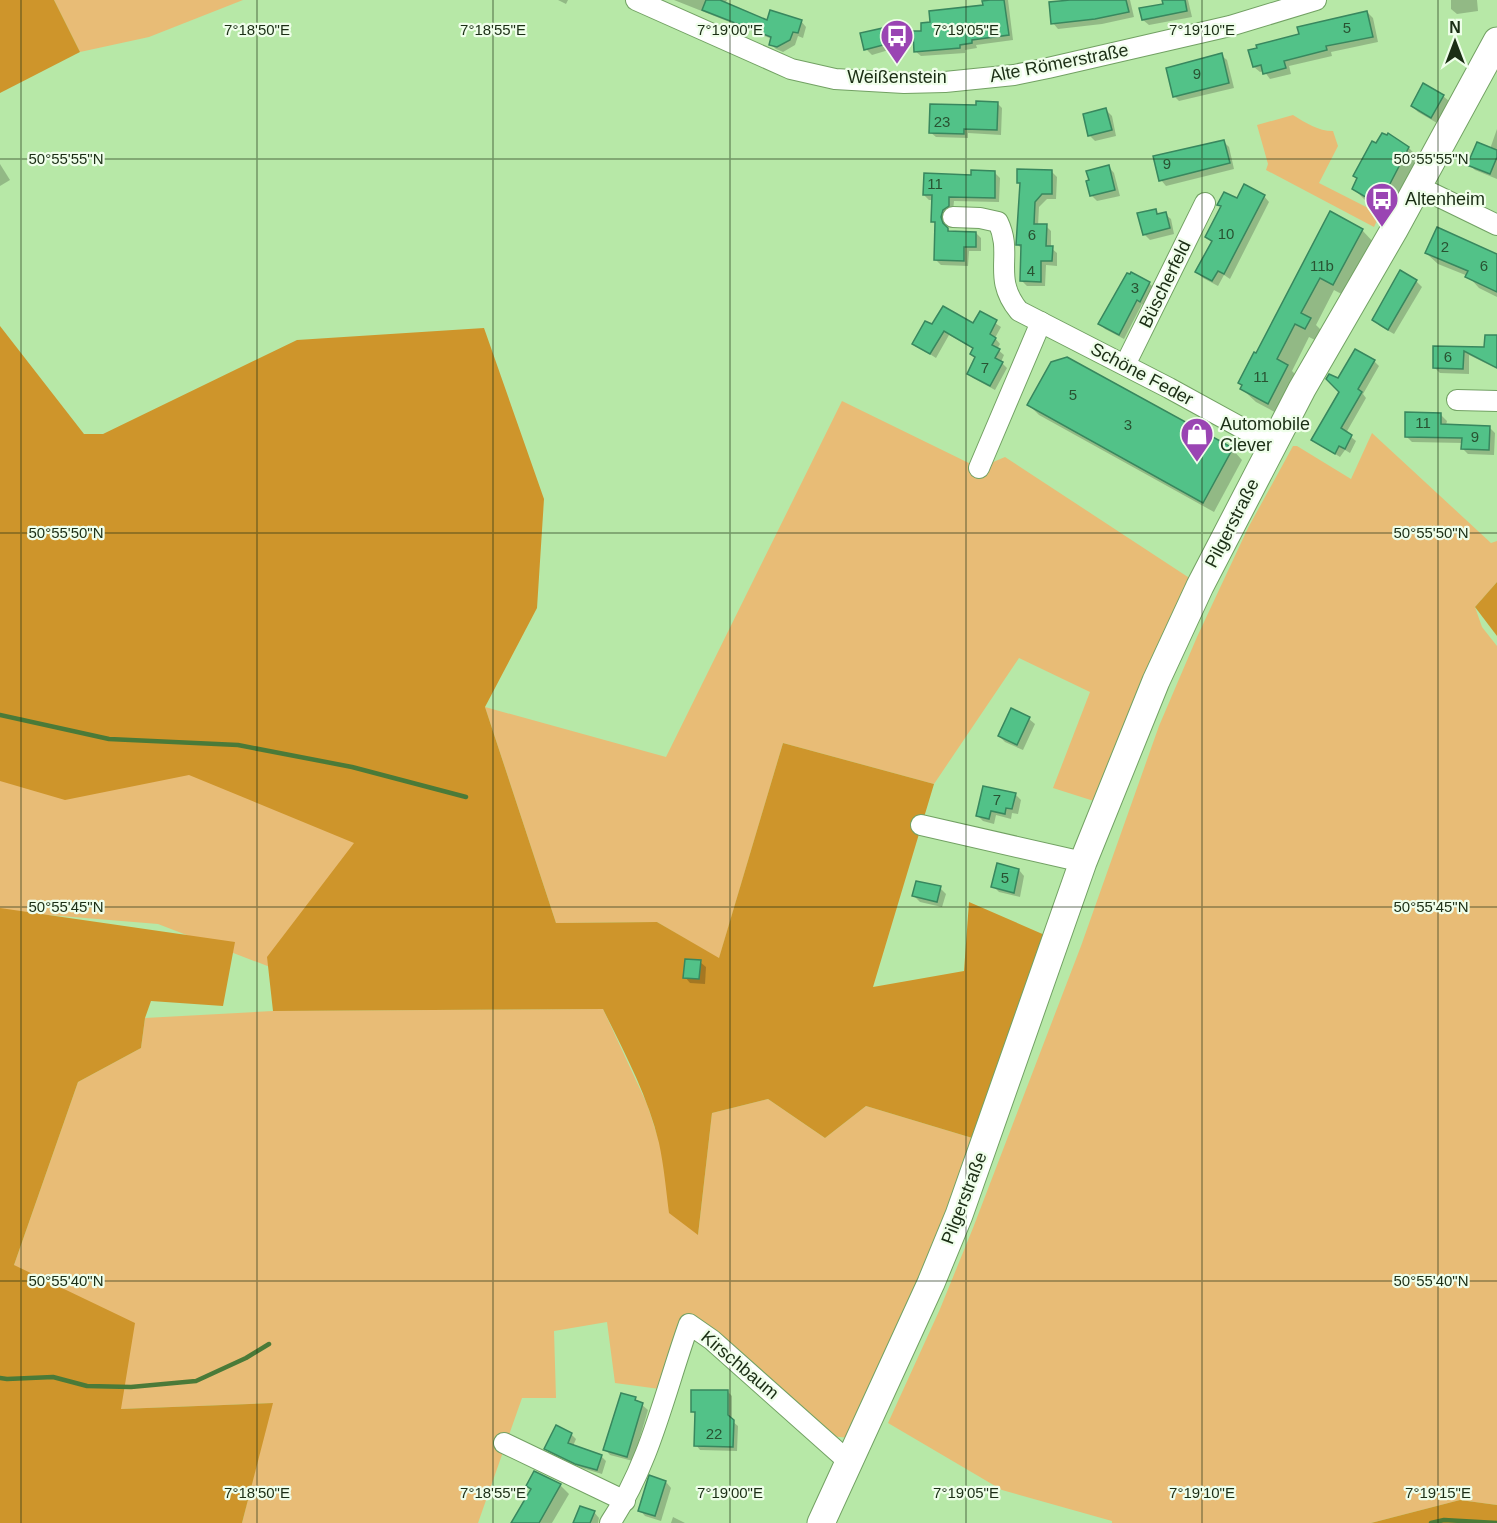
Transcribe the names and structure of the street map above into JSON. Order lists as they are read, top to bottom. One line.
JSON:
{"streets":{"main road":["Pilgerstraße"],"street":["Alte Römerstraße","Büscherfeld","Schöne Feder","Kirschbaum"]},"crossings":[["Büscherfeld","Schöne Feder"],["Schöne Feder","Pilgerstraße"],["Pilgerstraße","Kirschbaum"]],"places":{"bus stop":["Weißenstein","Altenheim"],"shop":["Automobile Clever"]},"house_numbers":["5","9","23","9","11","10","6","2","11b","6","4","3","6","7","11","5","11","3","9","7","5","22"],"north":"top","coordinates":["7°18'50\"E","7°18'55\"E","7°19'00\"E","7°19'05\"E","7°19'10\"E","50°55'55\"N","50°55'50\"N","50°55'45\"N","50°55'40\"N","7°19'15\"E"]}
